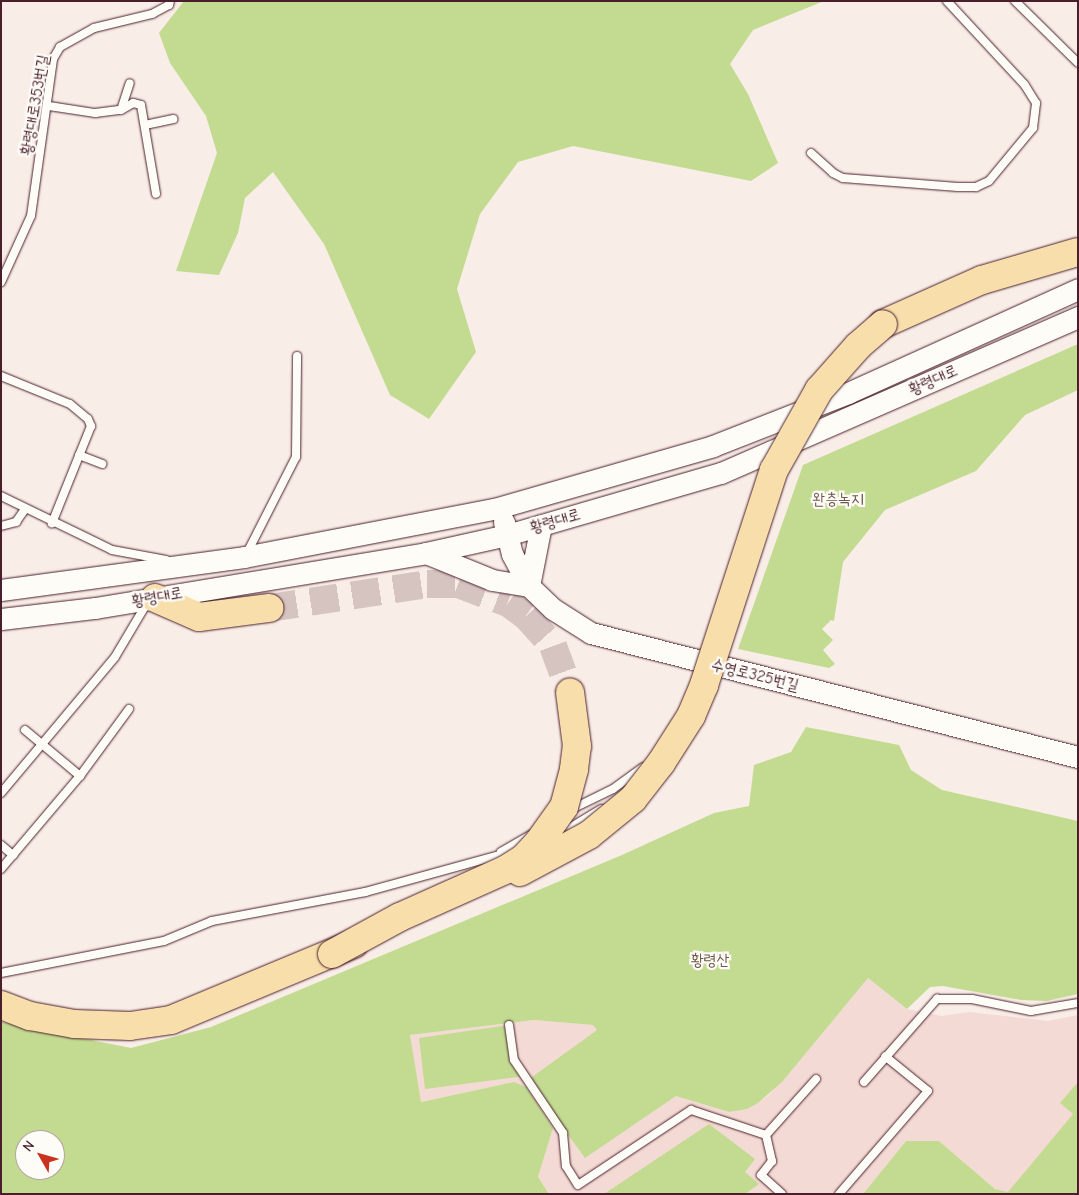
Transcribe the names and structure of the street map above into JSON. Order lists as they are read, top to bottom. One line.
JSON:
{"streets":{"main road":["황령대로","수영로325번길"],"lane":["황령대로353번길"]},"crossings":[["황령대로","수영로325번길"]],"parks":["완층녹지","황령산"],"north":"top left"}
